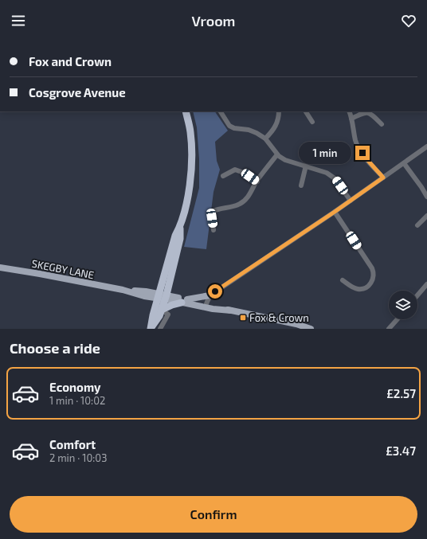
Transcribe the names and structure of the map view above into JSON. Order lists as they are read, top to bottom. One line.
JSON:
{"streets":{"main road":["SKEGBY LANE"]},"places":{"transit":["Fox & Crown"]},"page":{"header":"Vroom","banner":["Fox and Crown","Cosgrove Avenue"],"bubble":"1 min","heading":"Choose a ride","list":[{"name":"Economy","note":"1 min · 10:02","value":"£2.57"},{"name":"Comfort","note":"2 min · 10:03","value":"£3.47"}],"buttons":"Confirm"}}
